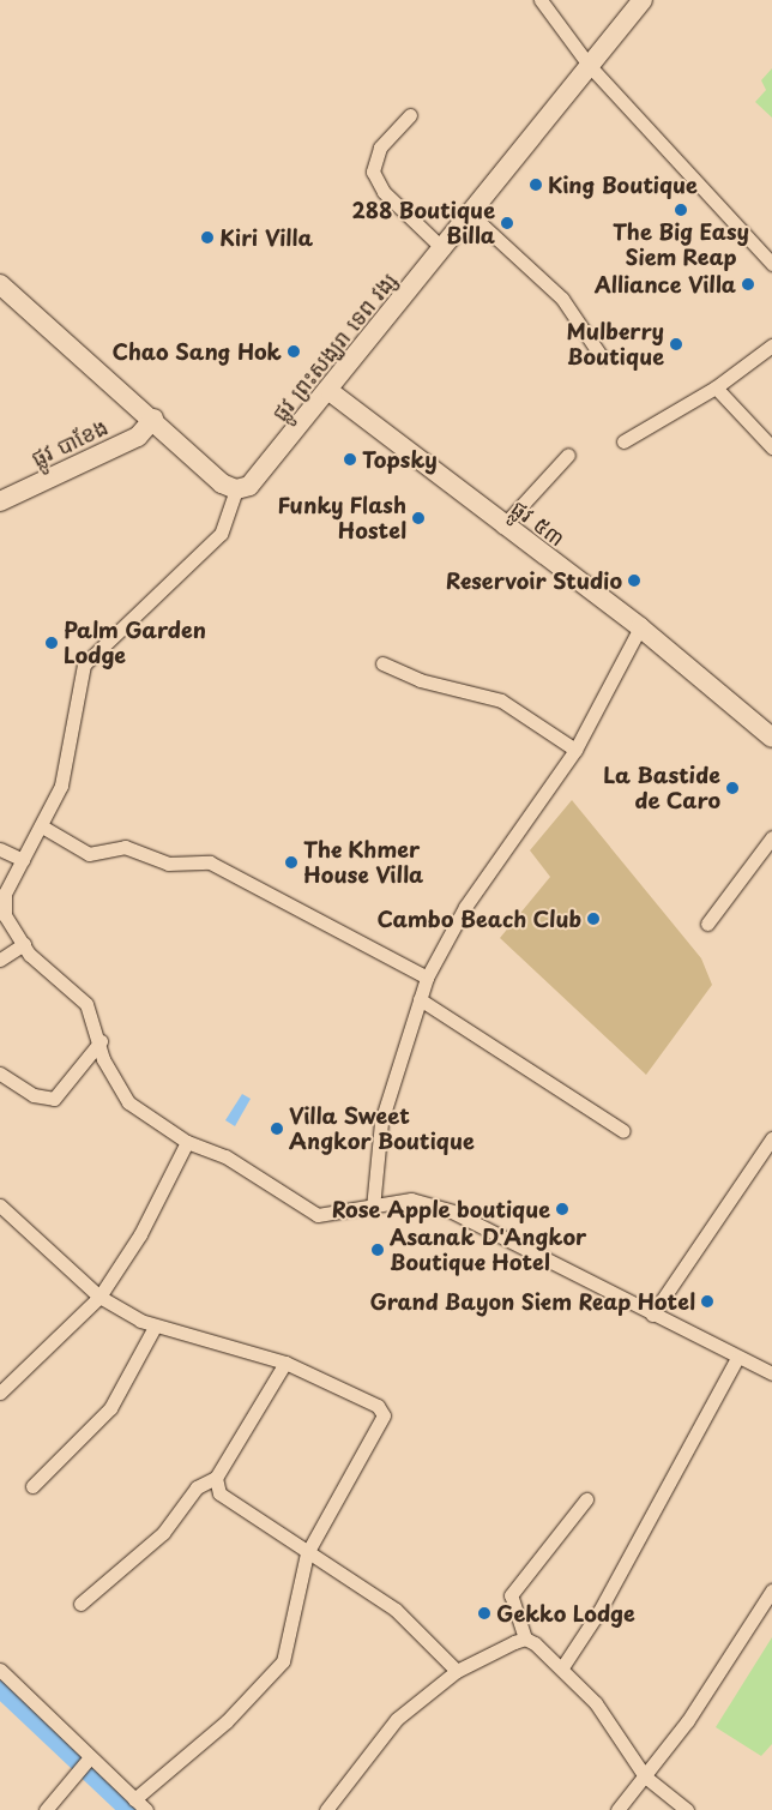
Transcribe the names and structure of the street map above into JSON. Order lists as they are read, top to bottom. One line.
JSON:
{"streets":{"street":["ផ្លូវ ព្រះសង្ឃរា ទេព វង្ស","ផ្លូវ បាខែង","ផ្លូវ ៥៣"]},"crossings":[["ផ្លូវ ព្រះសង្ឃរា ទេព វង្ស","ផ្លូវ ៥៣"]],"places":["King Boutique","The Big Easy Siem Reap","288 Boutique Billa","Kiri Villa","Alliance Villa","Mulberry Boutique","Chao Sang Hok","Topsky","Funky Flash Hostel","Reservoir Studio","Palm Garden Lodge","La Bastide de Caro","The Khmer House Villa","Cambo Beach Club","Villa Sweet Angkor Boutique","Rose Apple boutique","Asanak D'Angkor Boutique Hotel","Grand Bayon Siem Reap Hotel","Gekko Lodge"]}
